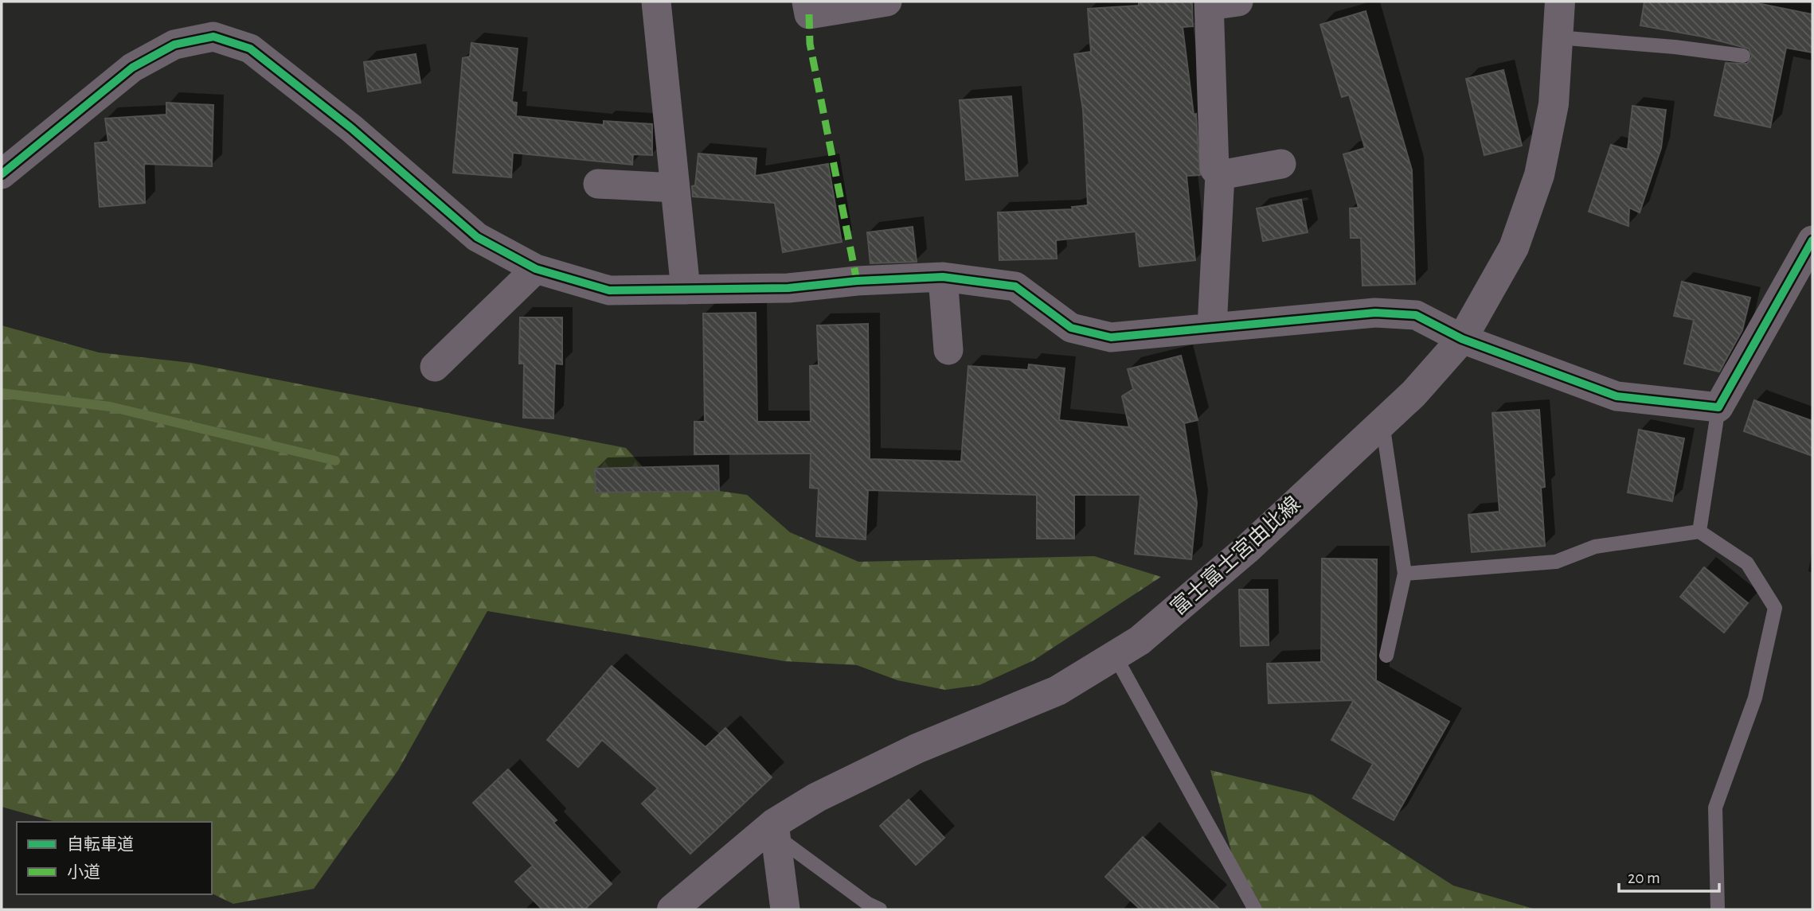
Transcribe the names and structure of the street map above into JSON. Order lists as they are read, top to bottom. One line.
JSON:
{"streets":{"main road":["富士富士宮由比線"]},"legend":["自転車道","小道"],"scale_bar":"20 m"}
